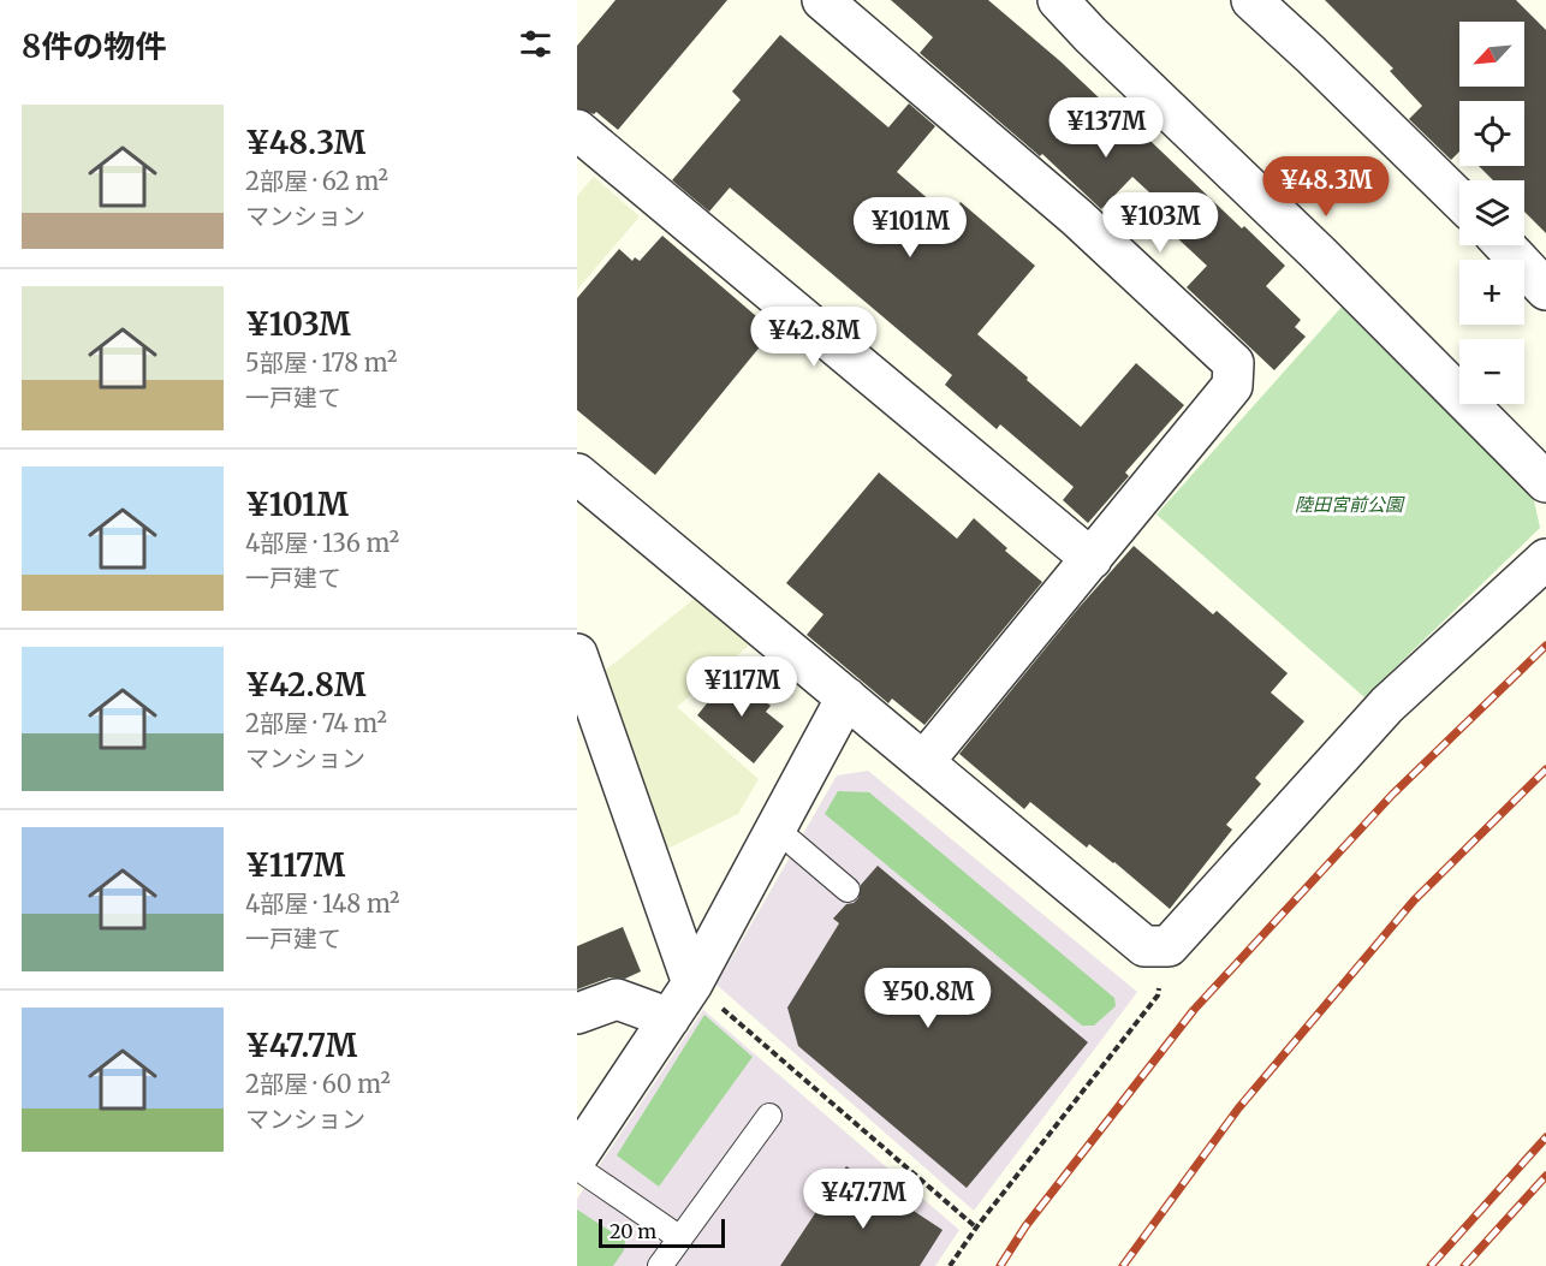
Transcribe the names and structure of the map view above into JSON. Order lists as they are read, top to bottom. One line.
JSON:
{"parks":["陸田宮前公園"],"scale_bar":"20 m","north":"bottom left","page":{"heading":"8件の物件","map_buttons":["+","−"],"list":[{"name":"¥48.3M","note":"2部屋 · 62 m² · マンション"},{"name":"¥103M","note":"5部屋 · 178 m² · 一戸建て"},{"name":"¥101M","note":"4部屋 · 136 m² · 一戸建て"},{"name":"¥42.8M","note":"2部屋 · 74 m² · マンション"},{"name":"¥117M","note":"4部屋 · 148 m² · 一戸建て"},{"name":"¥47.7M","note":"2部屋 · 60 m² · マンション"}],"price":["¥137M","¥48.3M","¥103M","¥101M","¥42.8M","¥117M","¥50.8M","¥47.7M"],"scale":"20 m"}}
